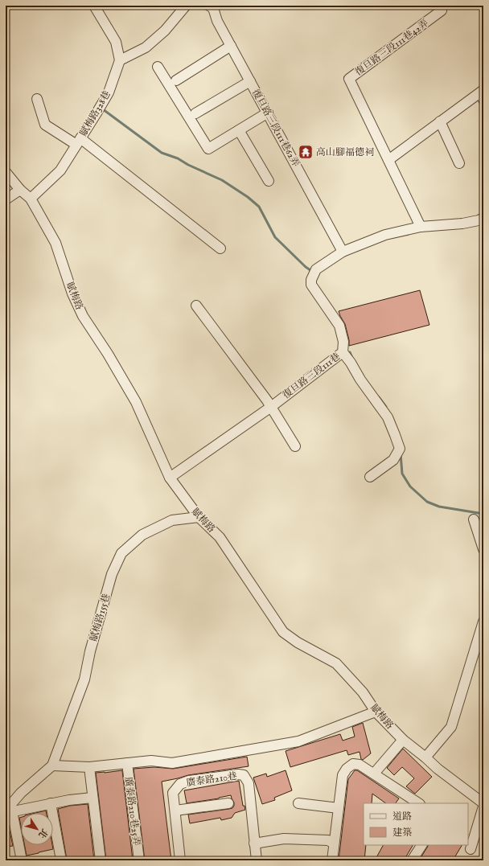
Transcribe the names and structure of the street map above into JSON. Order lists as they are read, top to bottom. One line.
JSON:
{"streets":{"street":["復旦路三段111巷42弄","賦梅路328巷","復旦路三段111巷62弄","賦梅路","復旦路三段111巷","賦梅路155巷","廣泰路210巷","廣泰路210巷25弄"]},"crossings":[["復旦路三段111巷42弄","復旦路三段111巷"],["賦梅路328巷","賦梅路"],["復旦路三段111巷62弄","復旦路三段111巷"],["賦梅路","復旦路三段111巷"],["賦梅路","賦梅路155巷"]],"places":{"temple":["高山腳福德祠"]},"legend":["道路","建築"],"north":"bottom right"}
